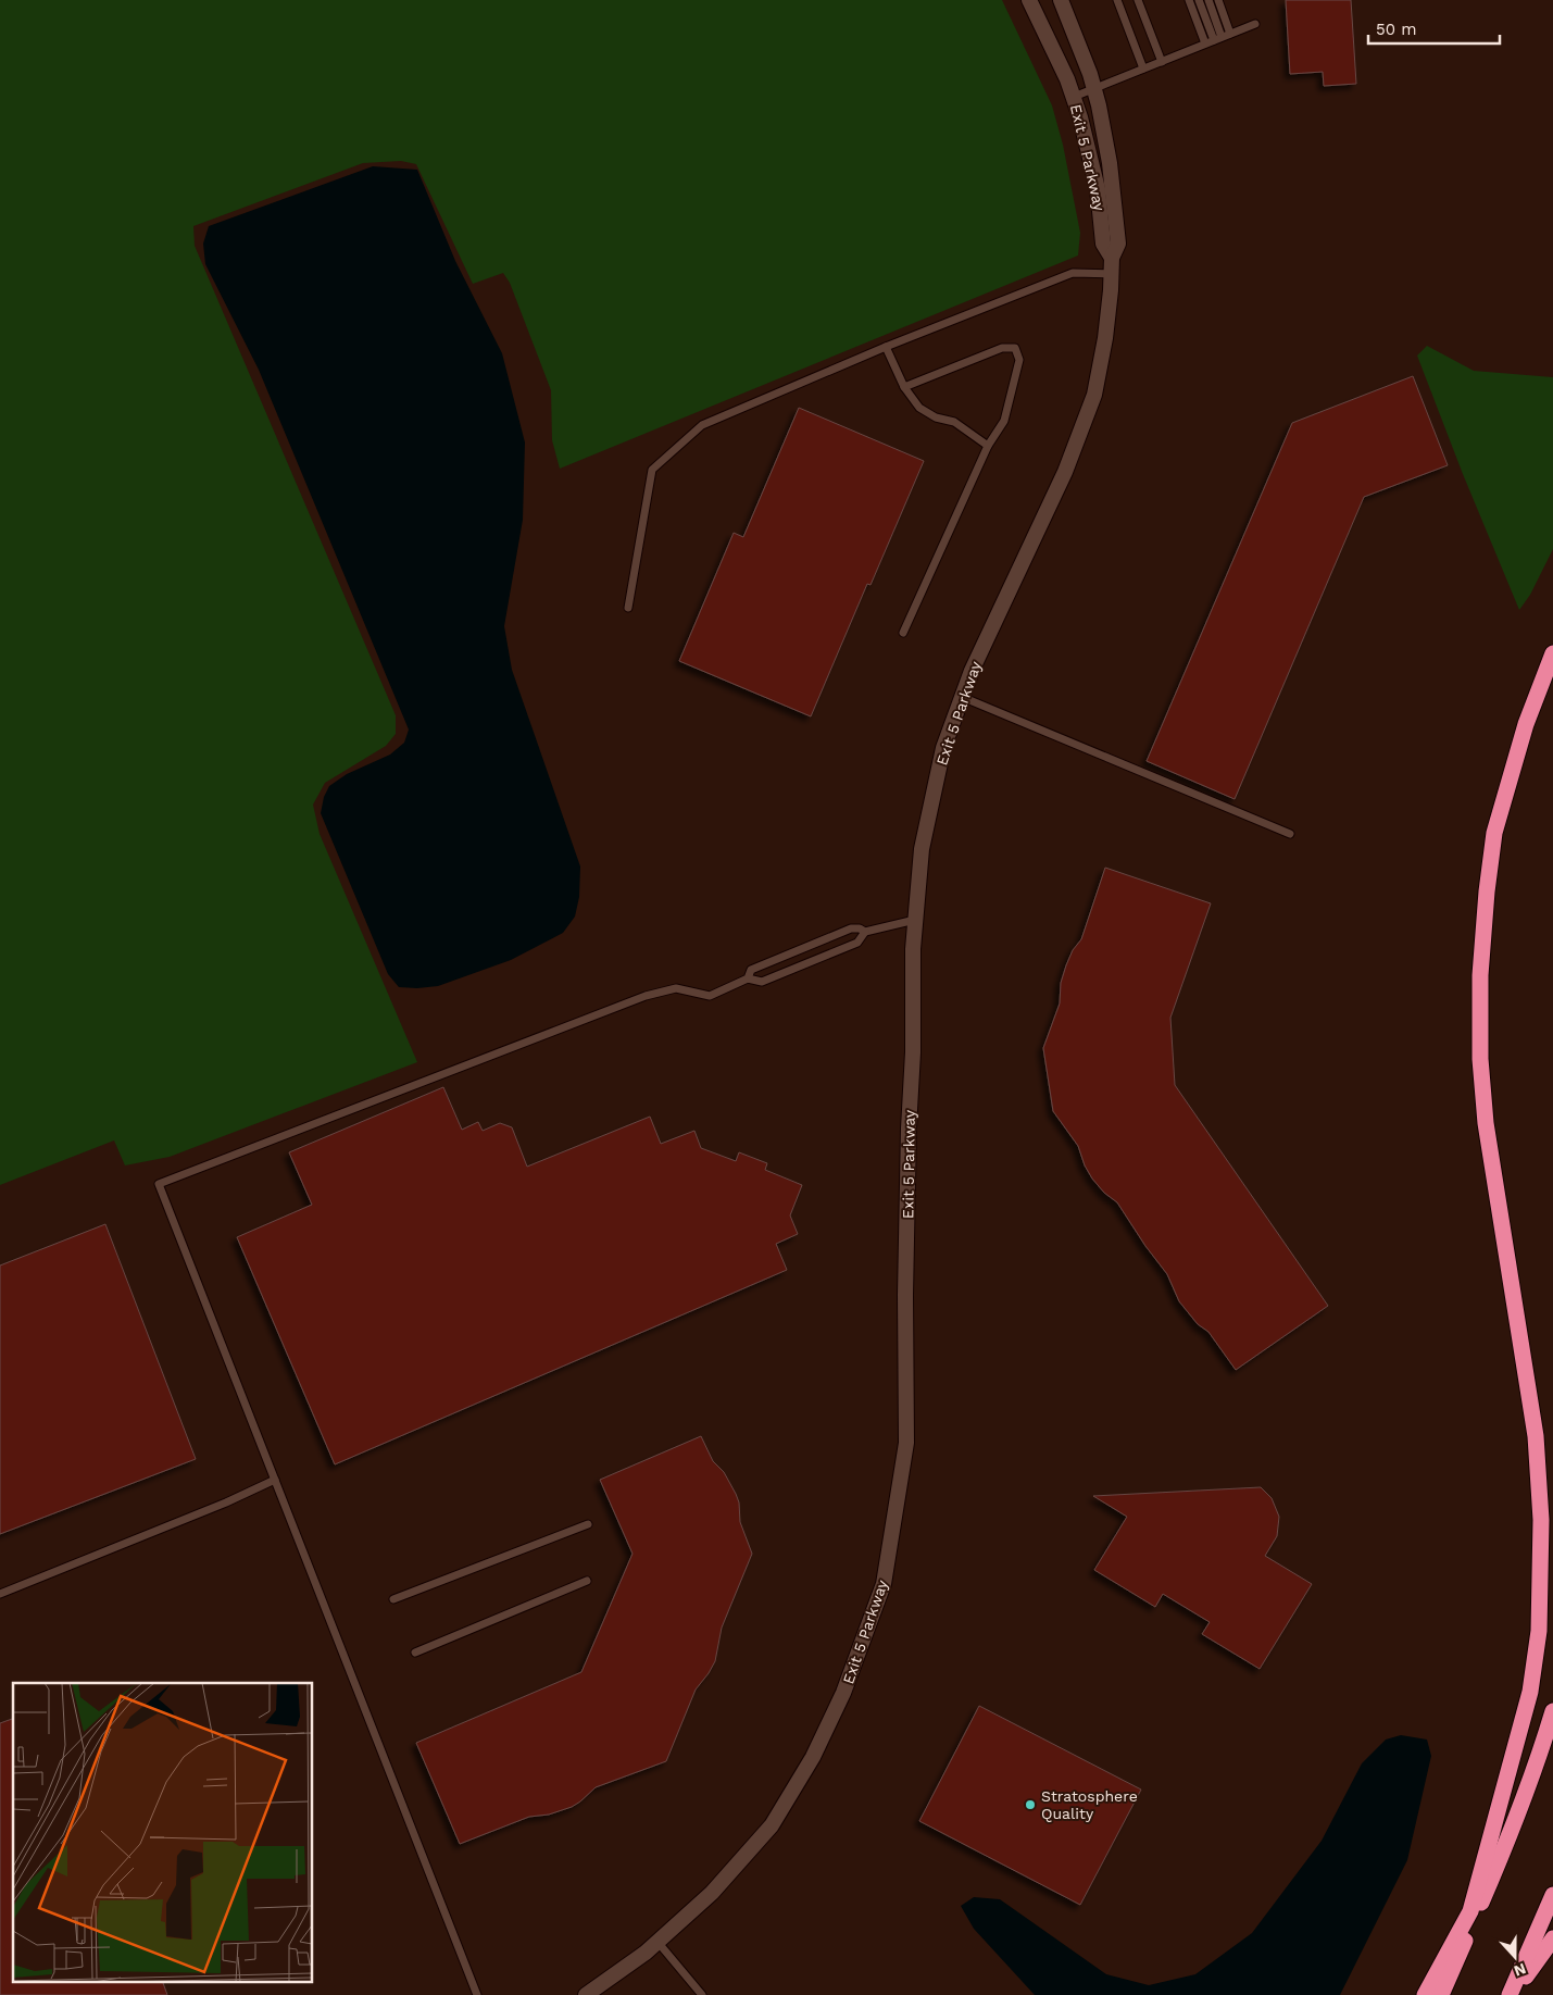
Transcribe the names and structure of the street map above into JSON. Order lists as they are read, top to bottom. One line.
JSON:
{"streets":{"street":["Exit 5 Parkway"]},"places":["Stratosphere Quality"],"scale_bar":"50 m","north":"bottom"}
